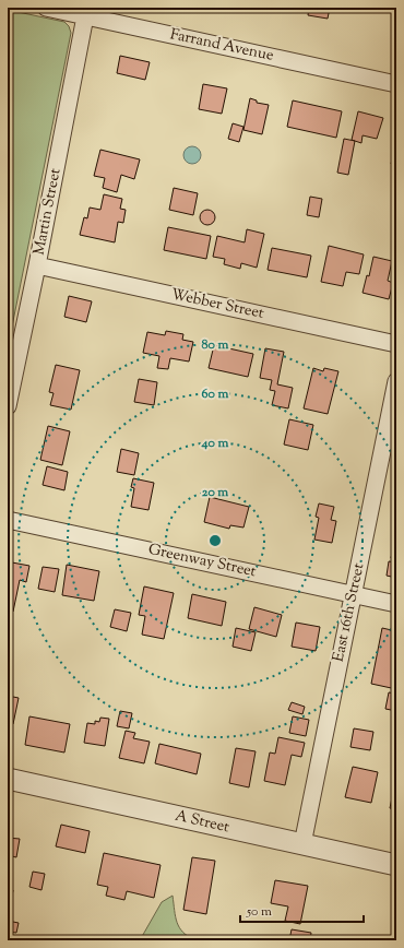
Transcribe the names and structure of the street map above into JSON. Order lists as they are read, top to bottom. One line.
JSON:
{"streets":{"street":["Farrand Avenue","Martin Street","Webber Street","Greenway Street","East 16th Street","A Street"]},"crossings":[["Farrand Avenue","Martin Street"],["Martin Street","Webber Street"],["Greenway Street","East 16th Street"],["East 16th Street","A Street"]],"scale_bar":"50 m","rings":["80 m","60 m","40 m","20 m"]}
